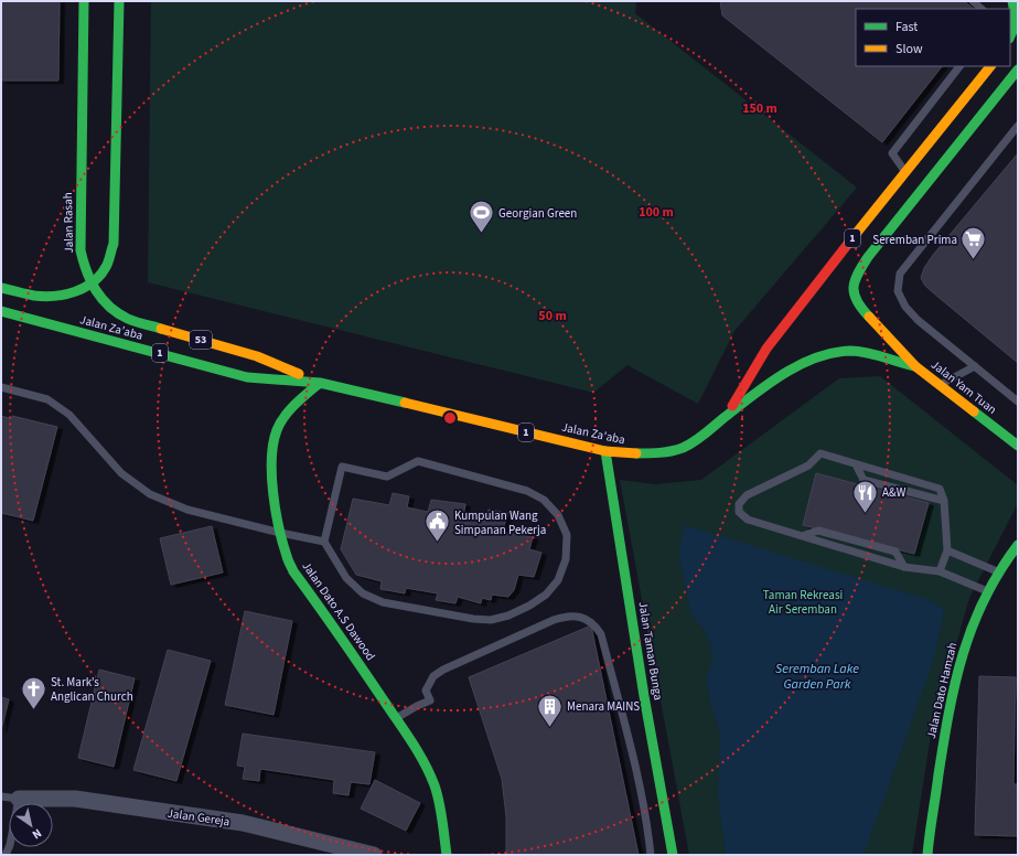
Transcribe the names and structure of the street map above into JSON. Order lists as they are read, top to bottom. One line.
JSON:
{"streets":{"main road":["Jalan Rasah","1","Jalan Za'aba","53","Jalan Yam Tuan","Jalan Dato A.S Dawood","Jalan Taman Bunga","Jalan Dato Hamzah"],"street":["Jalan Gereja"]},"crossings":[["Jalan Rasah","Jalan Za'aba"],["1","Jalan Za'aba"],["1","Jalan Yam Tuan"],["Jalan Za'aba","Jalan Yam Tuan"],["Jalan Za'aba","Jalan Dato A.S Dawood"],["Jalan Za'aba","Jalan Taman Bunga"]],"water":["Seremban Lake Garden Park"],"parks":["Taman Rekreasi Air Seremban"],"places":{"sports":["Georgian Green"],"supermarket":["Seremban Prima"],"restaurant":["A&W"],"public building":["Kumpulan Wang Simpanan Pekerja"],"church":["St. Mark’s Anglican Church"],"building":["Menara MAINS"]},"legend":["Fast","Slow"],"north":"bottom right","rings":["150 m","100 m","50 m"]}
